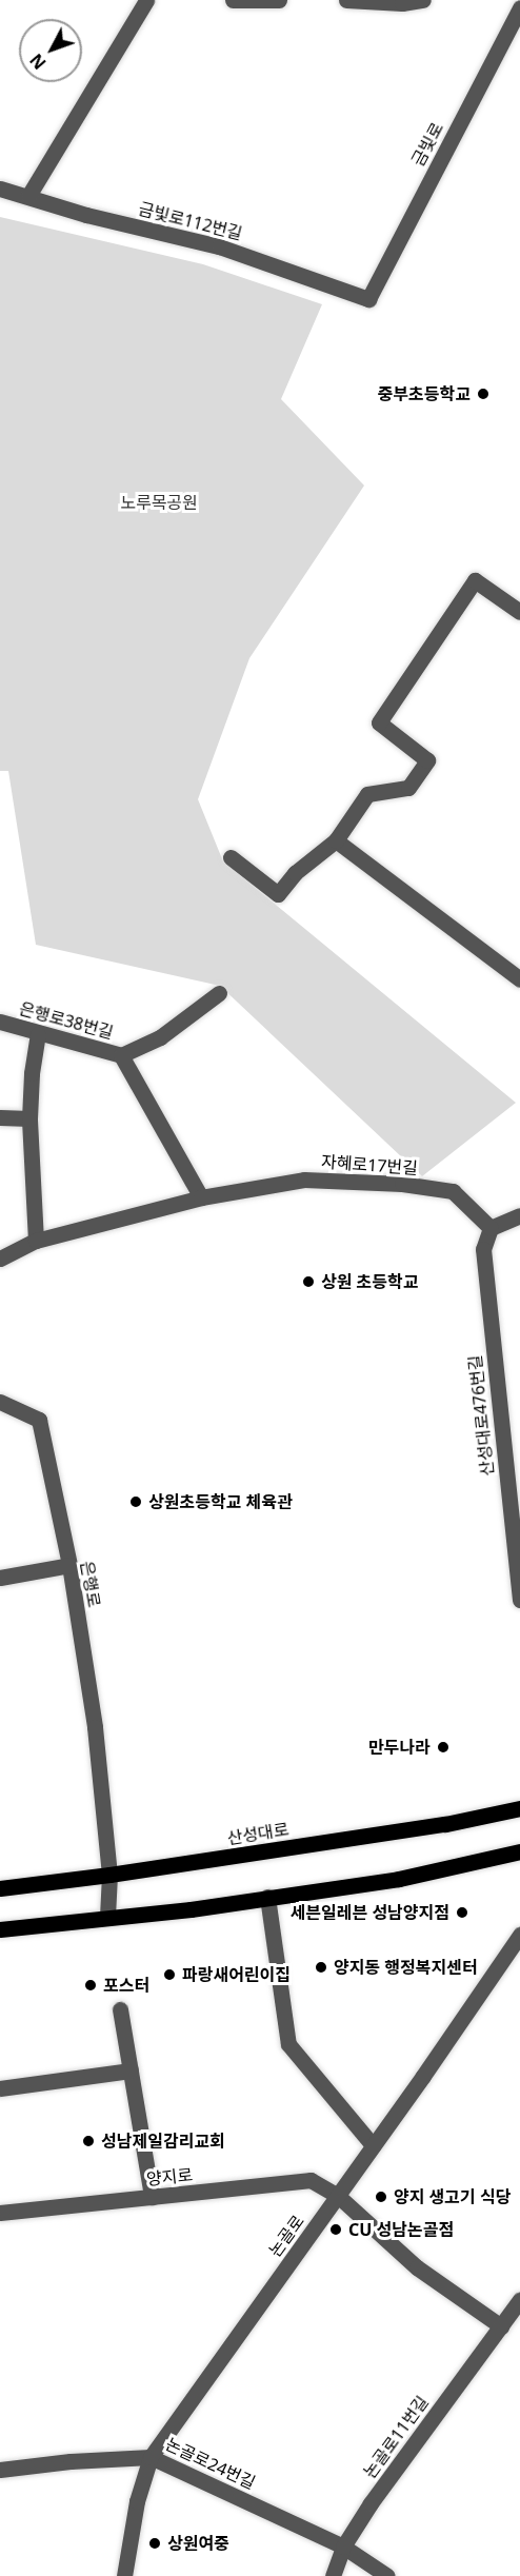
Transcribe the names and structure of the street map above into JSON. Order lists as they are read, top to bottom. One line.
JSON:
{"streets":{"main road":["산성대로"],"street":["금빛로","금빛로112번길","은행로38번길","자혜로17번길","산성대로476번길","은행로","양지로","논골로","논골로11번길","논골로24번길"]},"crossings":[["금빛로","금빛로112번길"],["자혜로17번길","산성대로476번길"],["은행로","산성대로"],["양지로","논골로"],["논골로","논골로24번길"],["논골로11번길","논골로24번길"]],"parks":["노루목공원"],"places":["중부초등학교","상원 초등학교","상원초등학교 체육관","만두나라","세븐일레븐 성남양지점","양지동 행정복지센터","파랑새어린이집","포스터","성남제일감리교회","양지 생고기 식당","CU 성남논골점","상원여중"],"north":"bottom left"}
